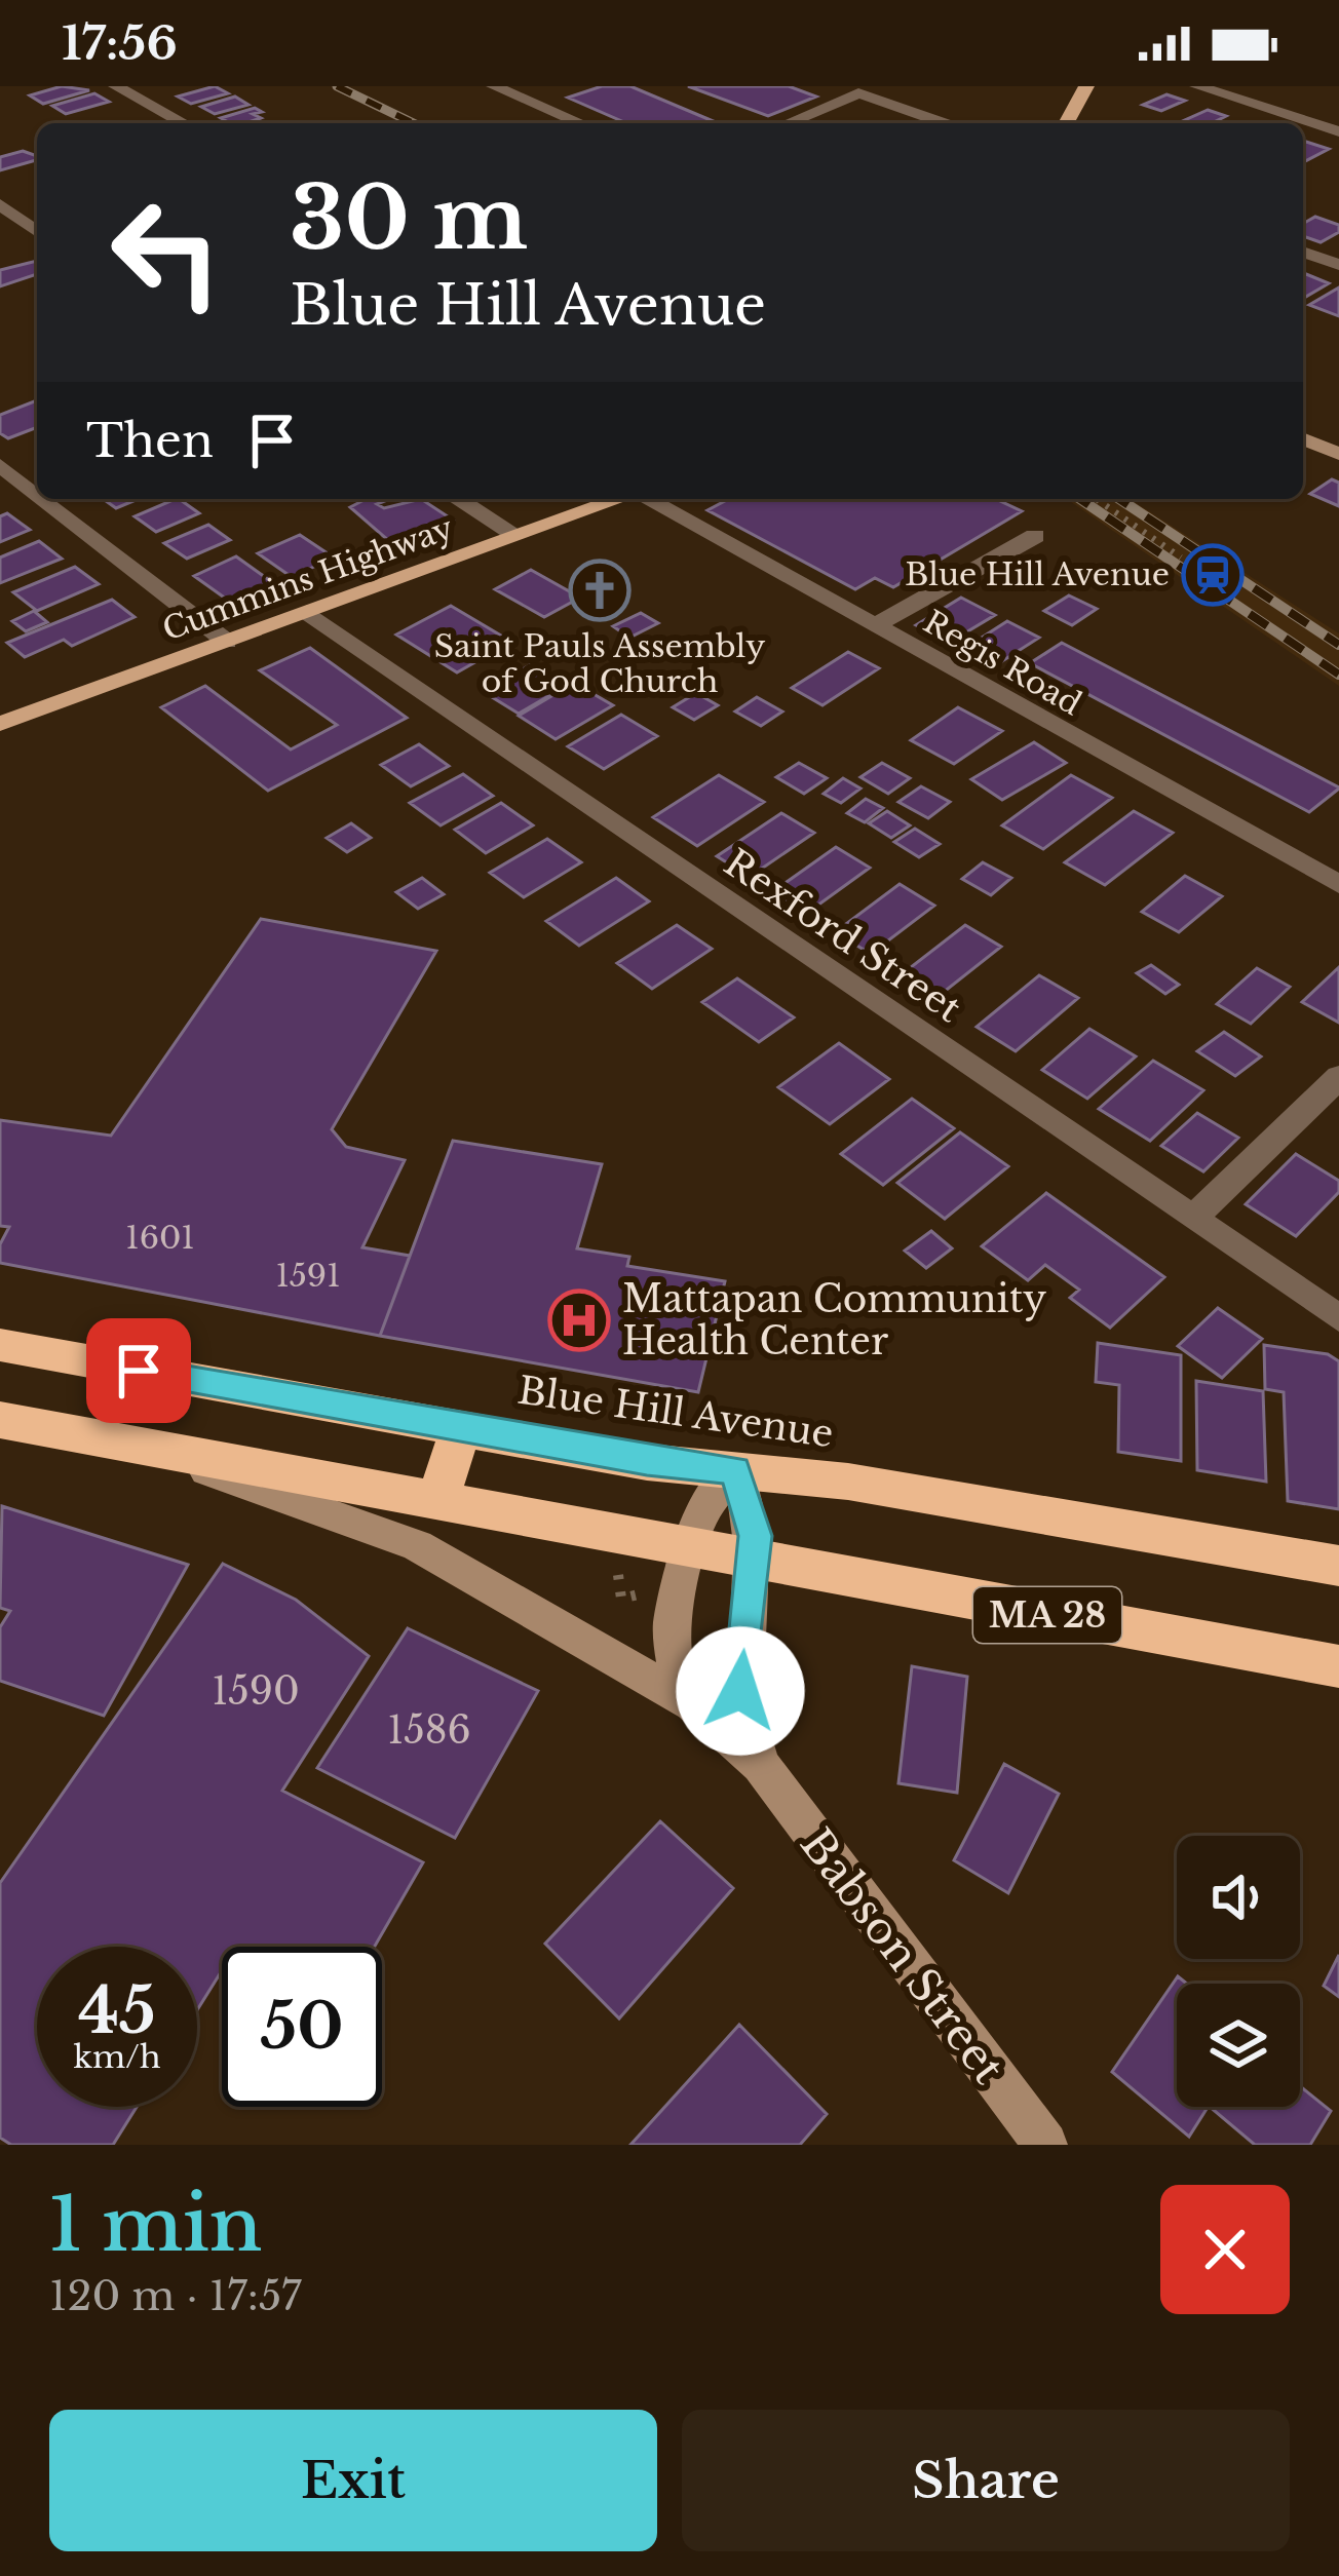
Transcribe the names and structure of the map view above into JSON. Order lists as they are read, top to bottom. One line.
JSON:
{"streets":{"highway":["Blue Hill Avenue","MA 28"],"main road":["Cummins Highway","Babson Street"],"street":["Regis Road","Rexford Street"]},"crossings":[["Cummins Highway","Rexford Street"],["Blue Hill Avenue","Babson Street"],["MA 28","Babson Street"]],"places":{"station":["Blue Hill Avenue"],"church":["Saint Pauls Assembly of God Church"],"hospital":["Mattapan Community Health Center"]},"house_numbers":["1601","1591","1590","1586"],"page":{"status":"17:56","turn":["30 m","Blue Hill Avenue"],"then":"Then","speed":"45 km/h","limit":"50","heading":["1 min","120 m · 17:57"],"buttons":["Exit","Share"]}}
